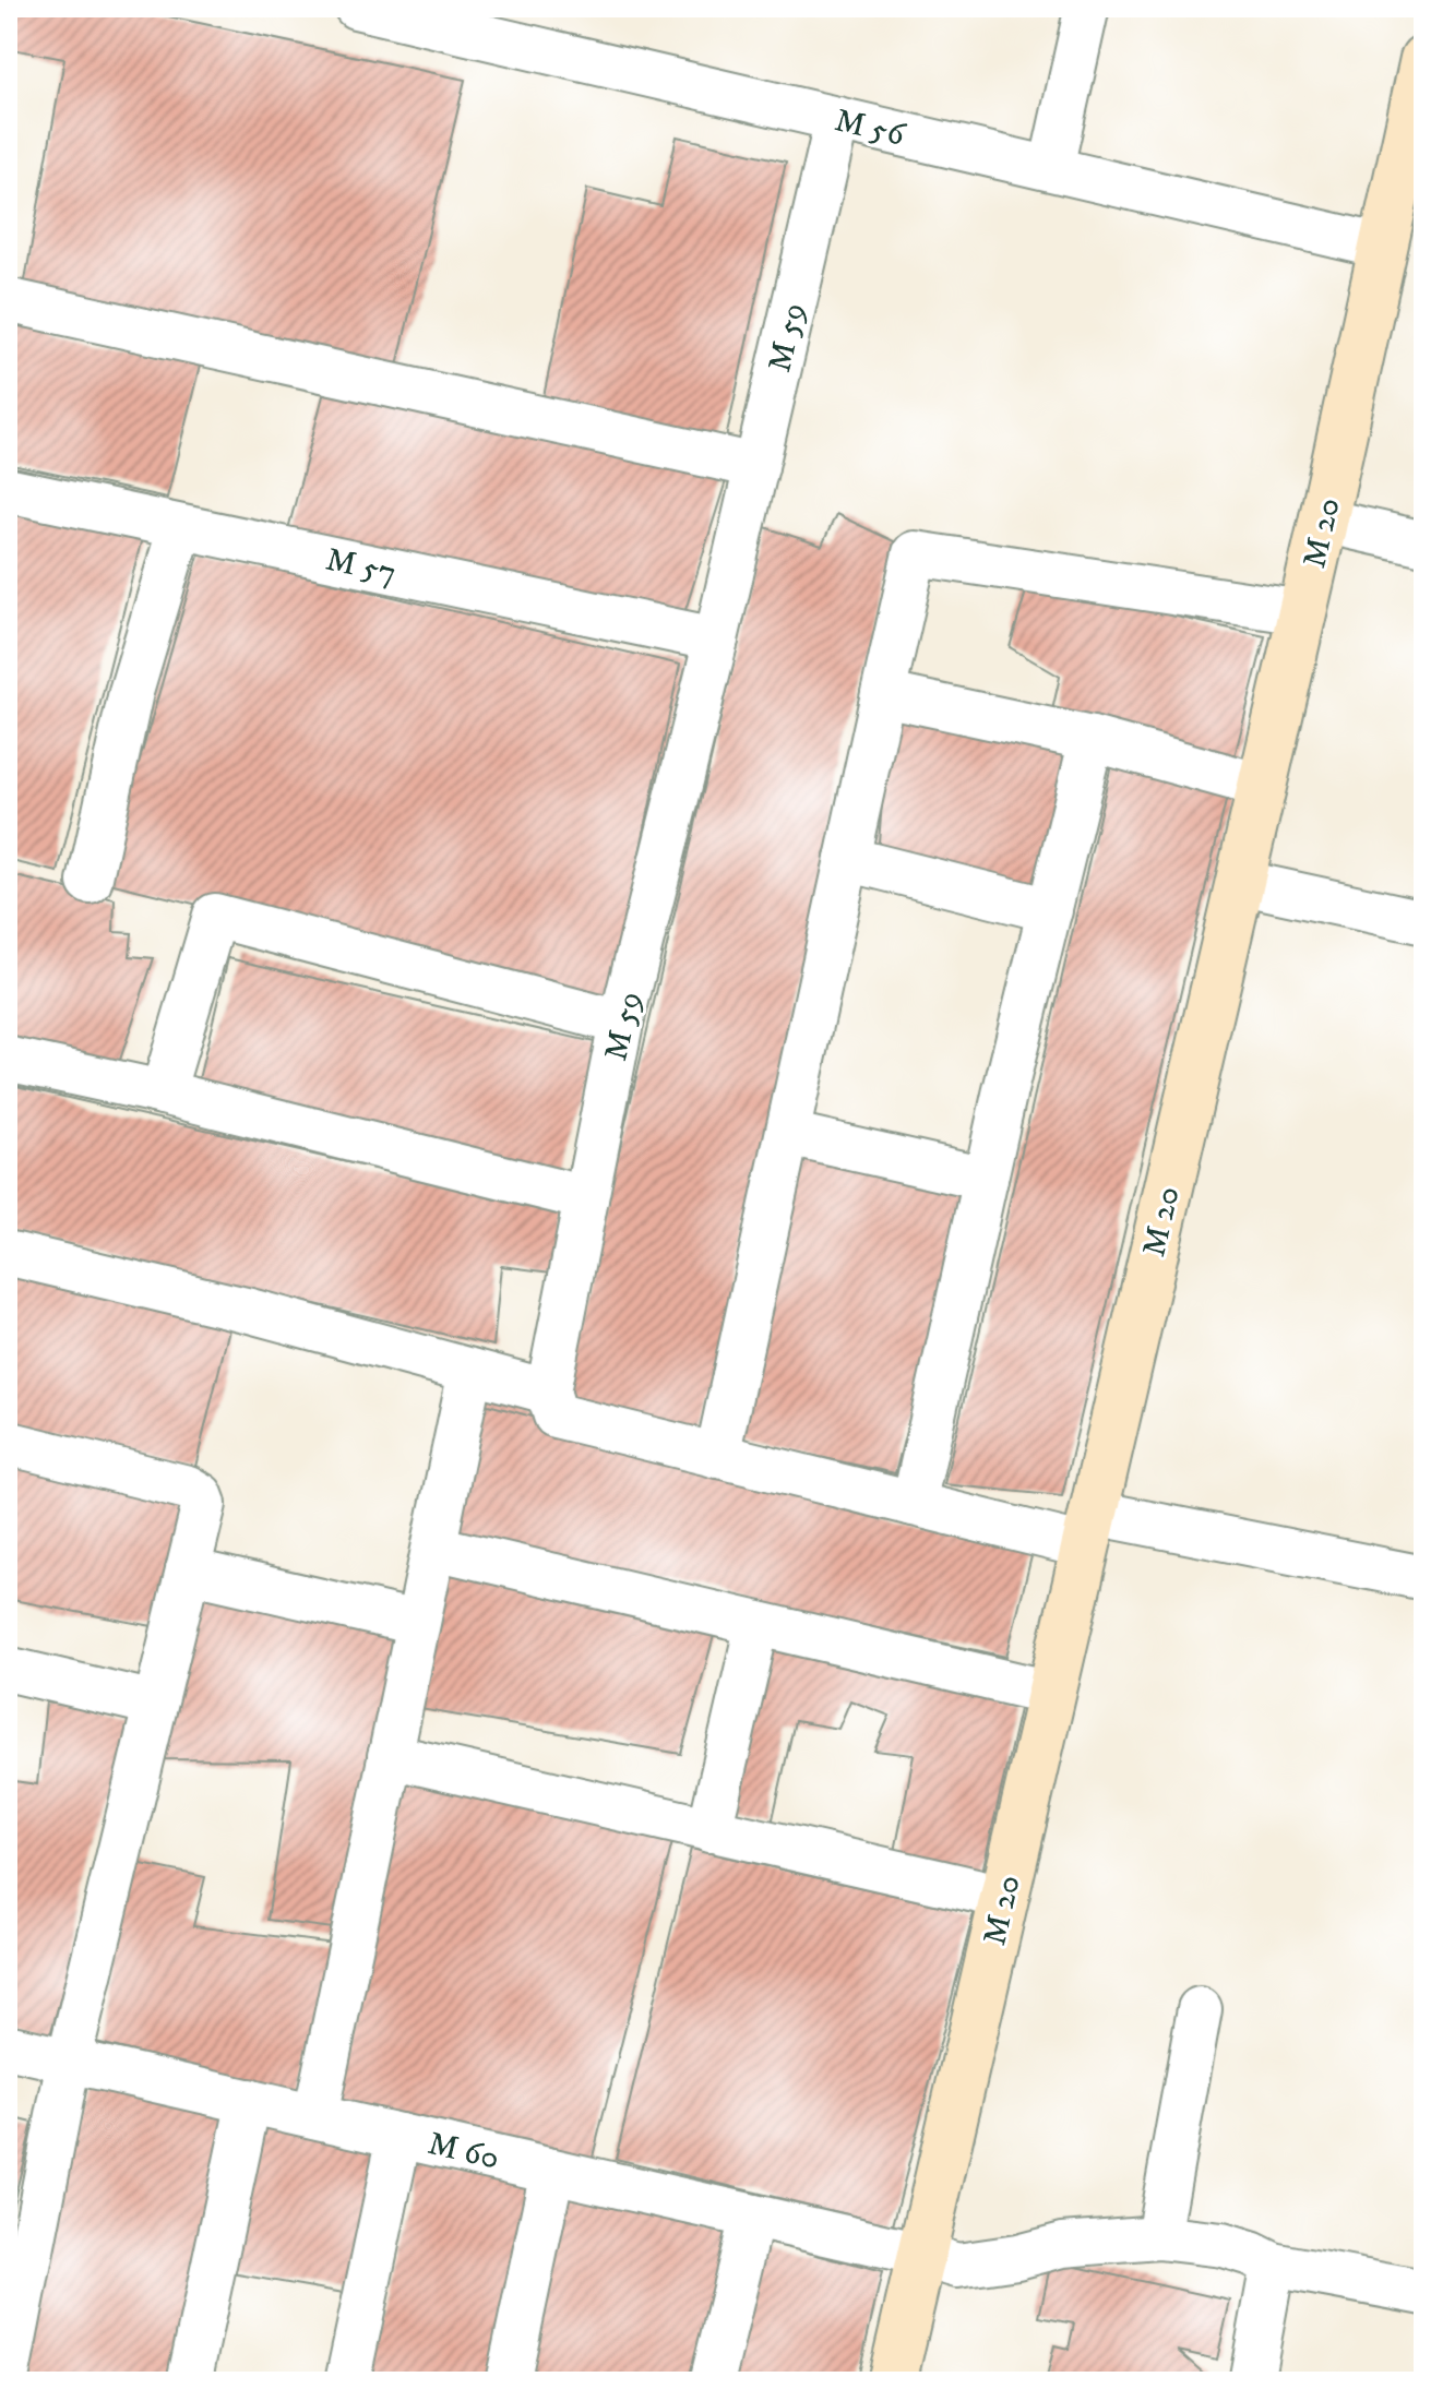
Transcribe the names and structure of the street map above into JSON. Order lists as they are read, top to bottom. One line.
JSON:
{"streets":{"street":["M 56","M 59","M 20","M 57","M 60"]},"crossings":[["M 56","M 59"],["M 56","M 20"],["M 59","M 57"],["M 20","M 60"]]}
